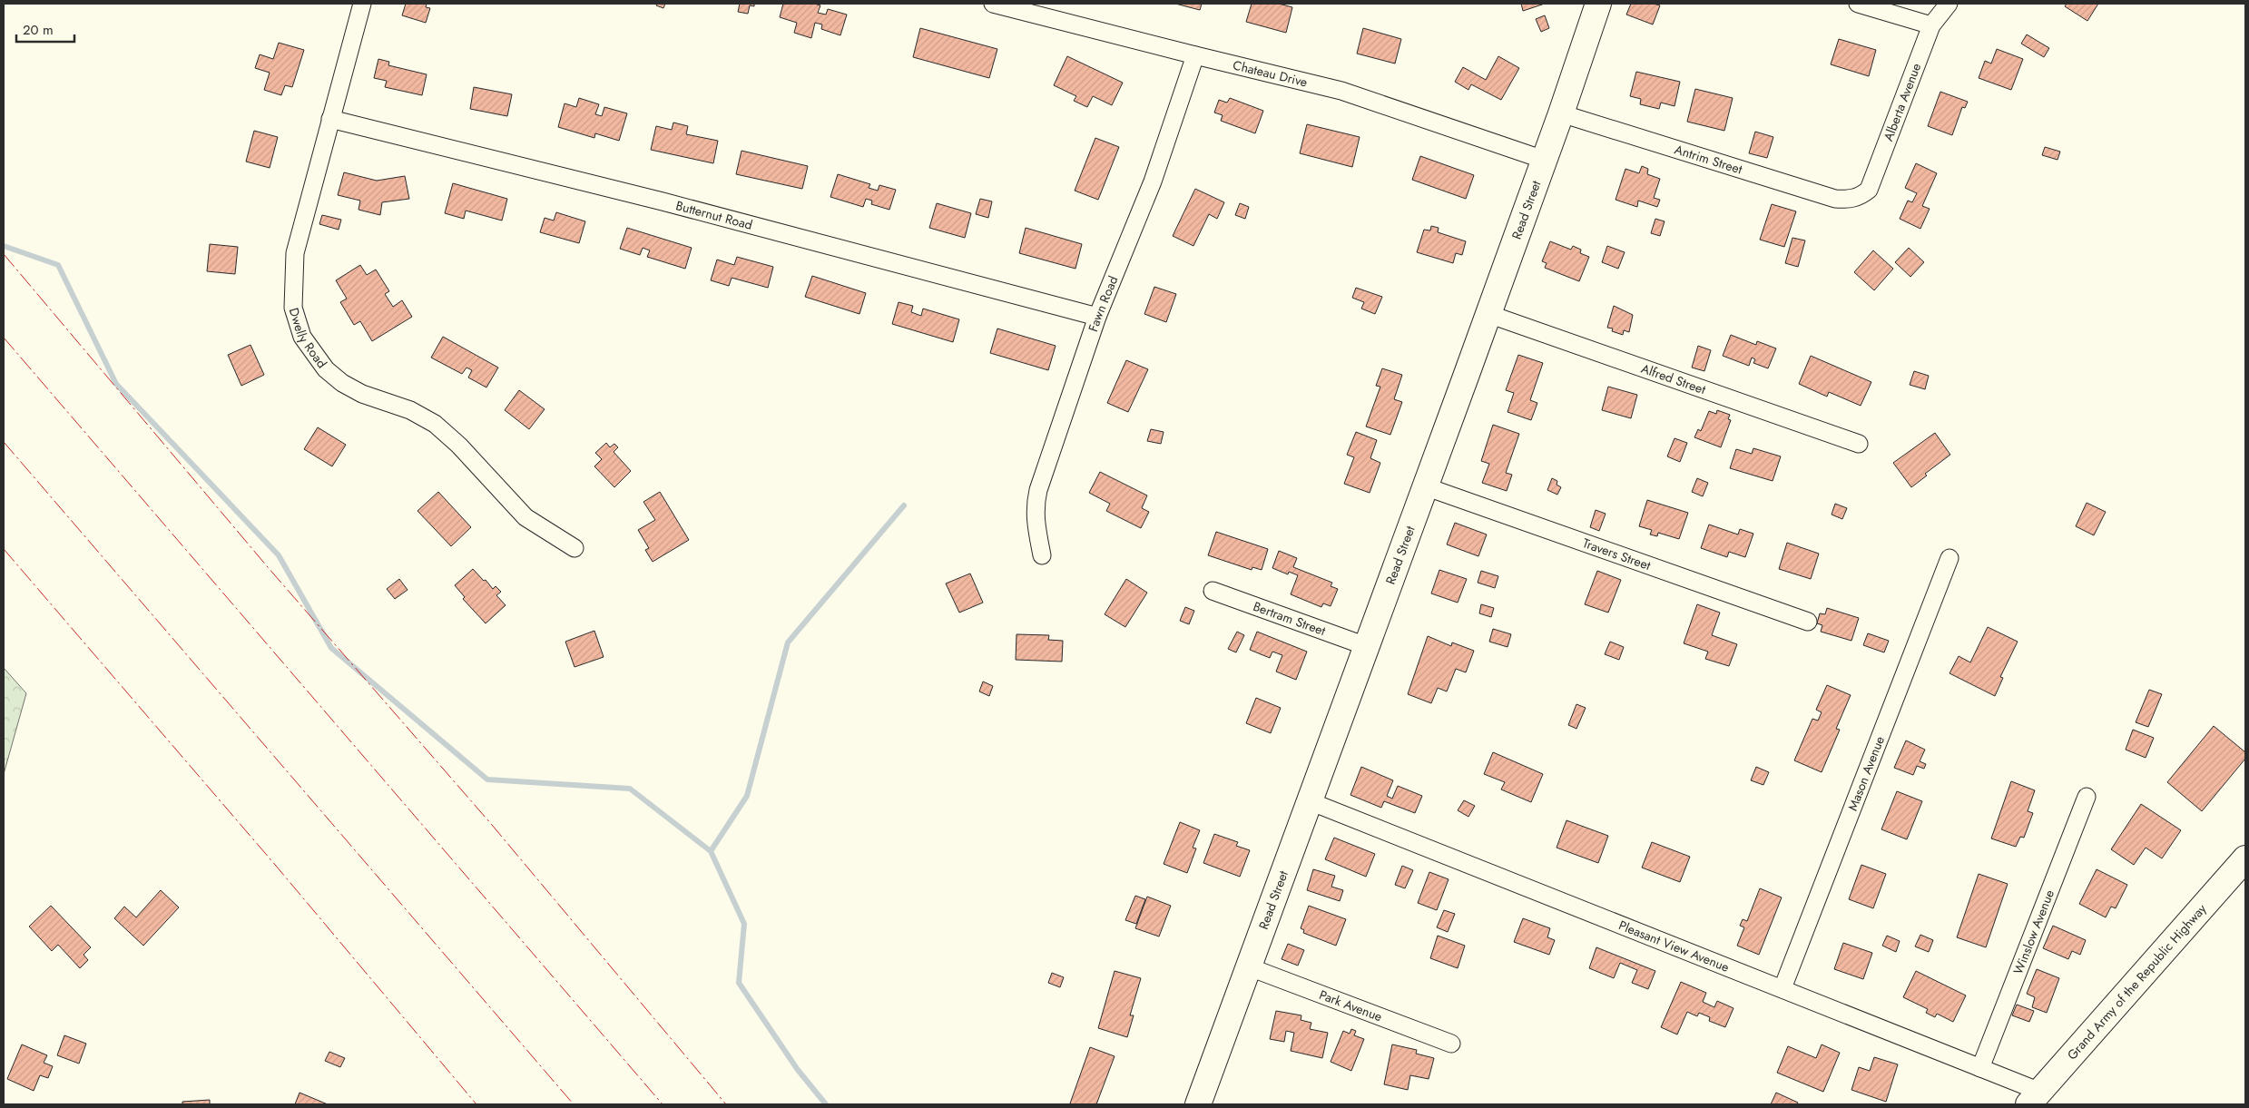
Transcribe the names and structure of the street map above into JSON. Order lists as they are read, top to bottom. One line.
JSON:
{"streets":{"main road":["Read Street","Grand Army of the Republic Highway"],"street":["Chateau Drive","Alberta Avenue","Antrim Street","Butternut Road","Fawn Road","Dwelly Road","Alfred Street","Travers Street","Bertram Street","Mason Avenue","Winslow Avenue","Pleasant View Avenue","Park Avenue"]},"crossings":[["Chateau Drive","Read Street"],["Chateau Drive","Fawn Road"],["Alberta Avenue","Antrim Street"],["Antrim Street","Read Street"],["Read Street","Alfred Street"],["Read Street","Travers Street"],["Read Street","Bertram Street"],["Read Street","Pleasant View Avenue"],["Read Street","Park Avenue"],["Butternut Road","Fawn Road"],["Butternut Road","Dwelly Road"],["Mason Avenue","Pleasant View Avenue"],["Winslow Avenue","Pleasant View Avenue"],["Pleasant View Avenue","Grand Army of the Republic Highway"]],"scale_bar":"20 m"}
